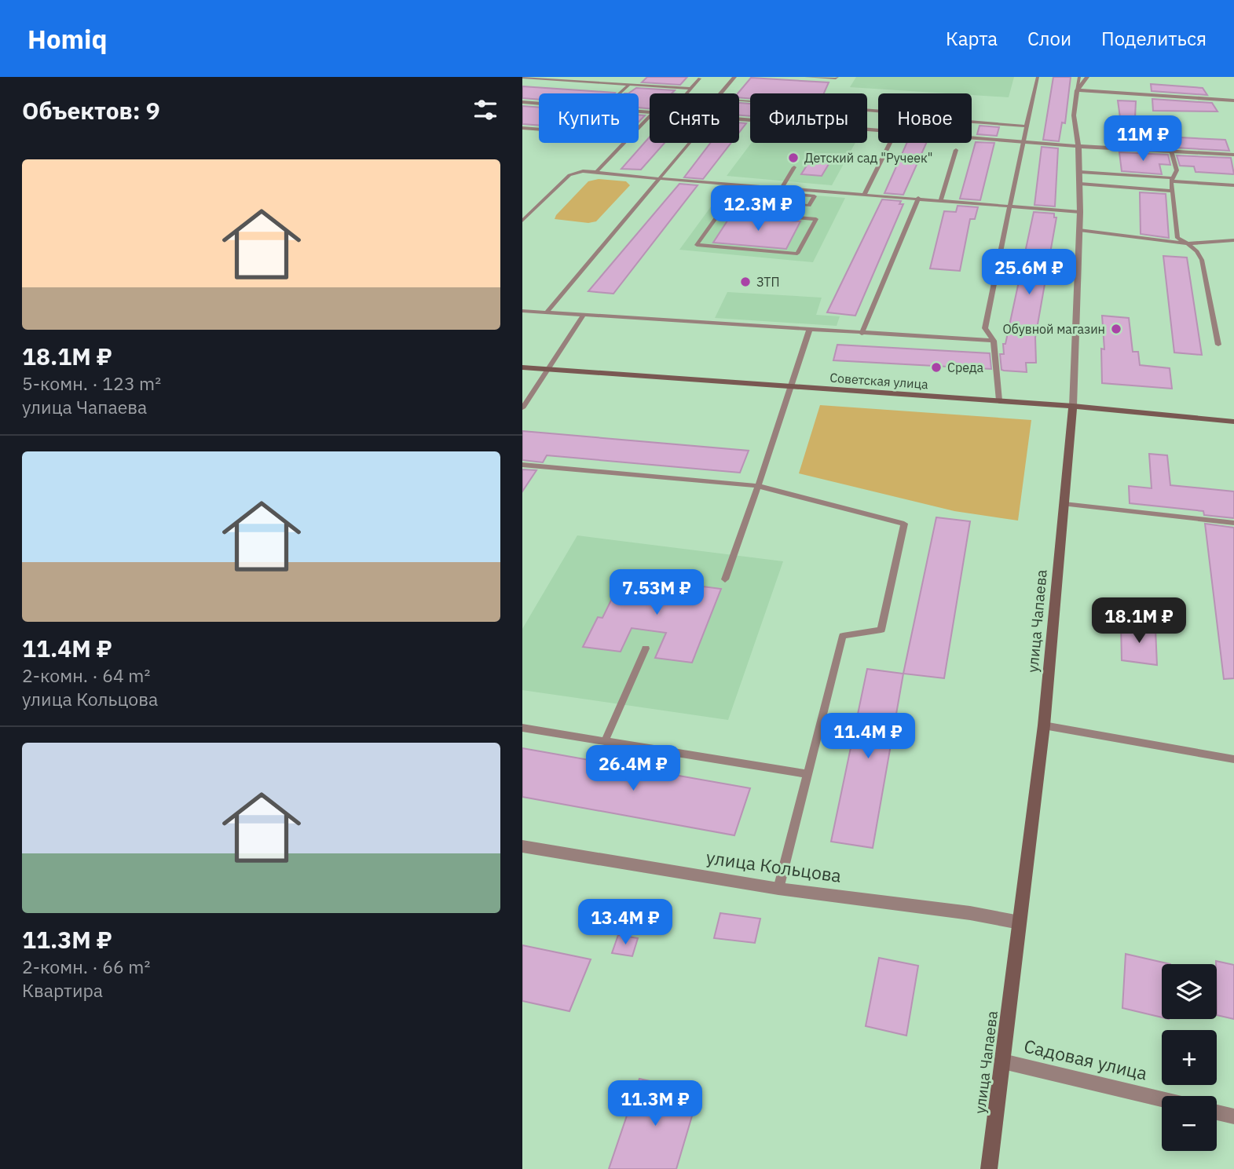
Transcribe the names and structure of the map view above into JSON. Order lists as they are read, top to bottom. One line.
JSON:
{"streets":{"street":["Советская улица","улица Чапаева","улица Кольцова","Садовая улица"]},"crossings":[["Советская улица","улица Чапаева"],["улица Чапаева","улица Кольцова"],["улица Чапаева","Садовая улица"]],"places":["Детский сад \"Ручеек\"","ЗТП","Обувной магазин","Среда"],"page":{"header":"Homiq","nav":["Карта","Слои","Поделиться"],"heading":"Объектов: 9","chip":["Купить","Снять","Фильтры","Новое"],"price":["11M ₽","12.3M ₽","25.6M ₽","7.53M ₽","18.1M ₽","11.4M ₽","26.4M ₽","13.4M ₽","11.3M ₽"],"list":[{"name":"18.1M ₽","note":"5-комн. · 123 m² · улица Чапаева"},{"name":"11.4M ₽","note":"2-комн. · 64 m² · улица Кольцова"},{"name":"11.3M ₽","note":"2-комн. · 66 m² · Квартира"}],"map_buttons":["+","−"]}}
